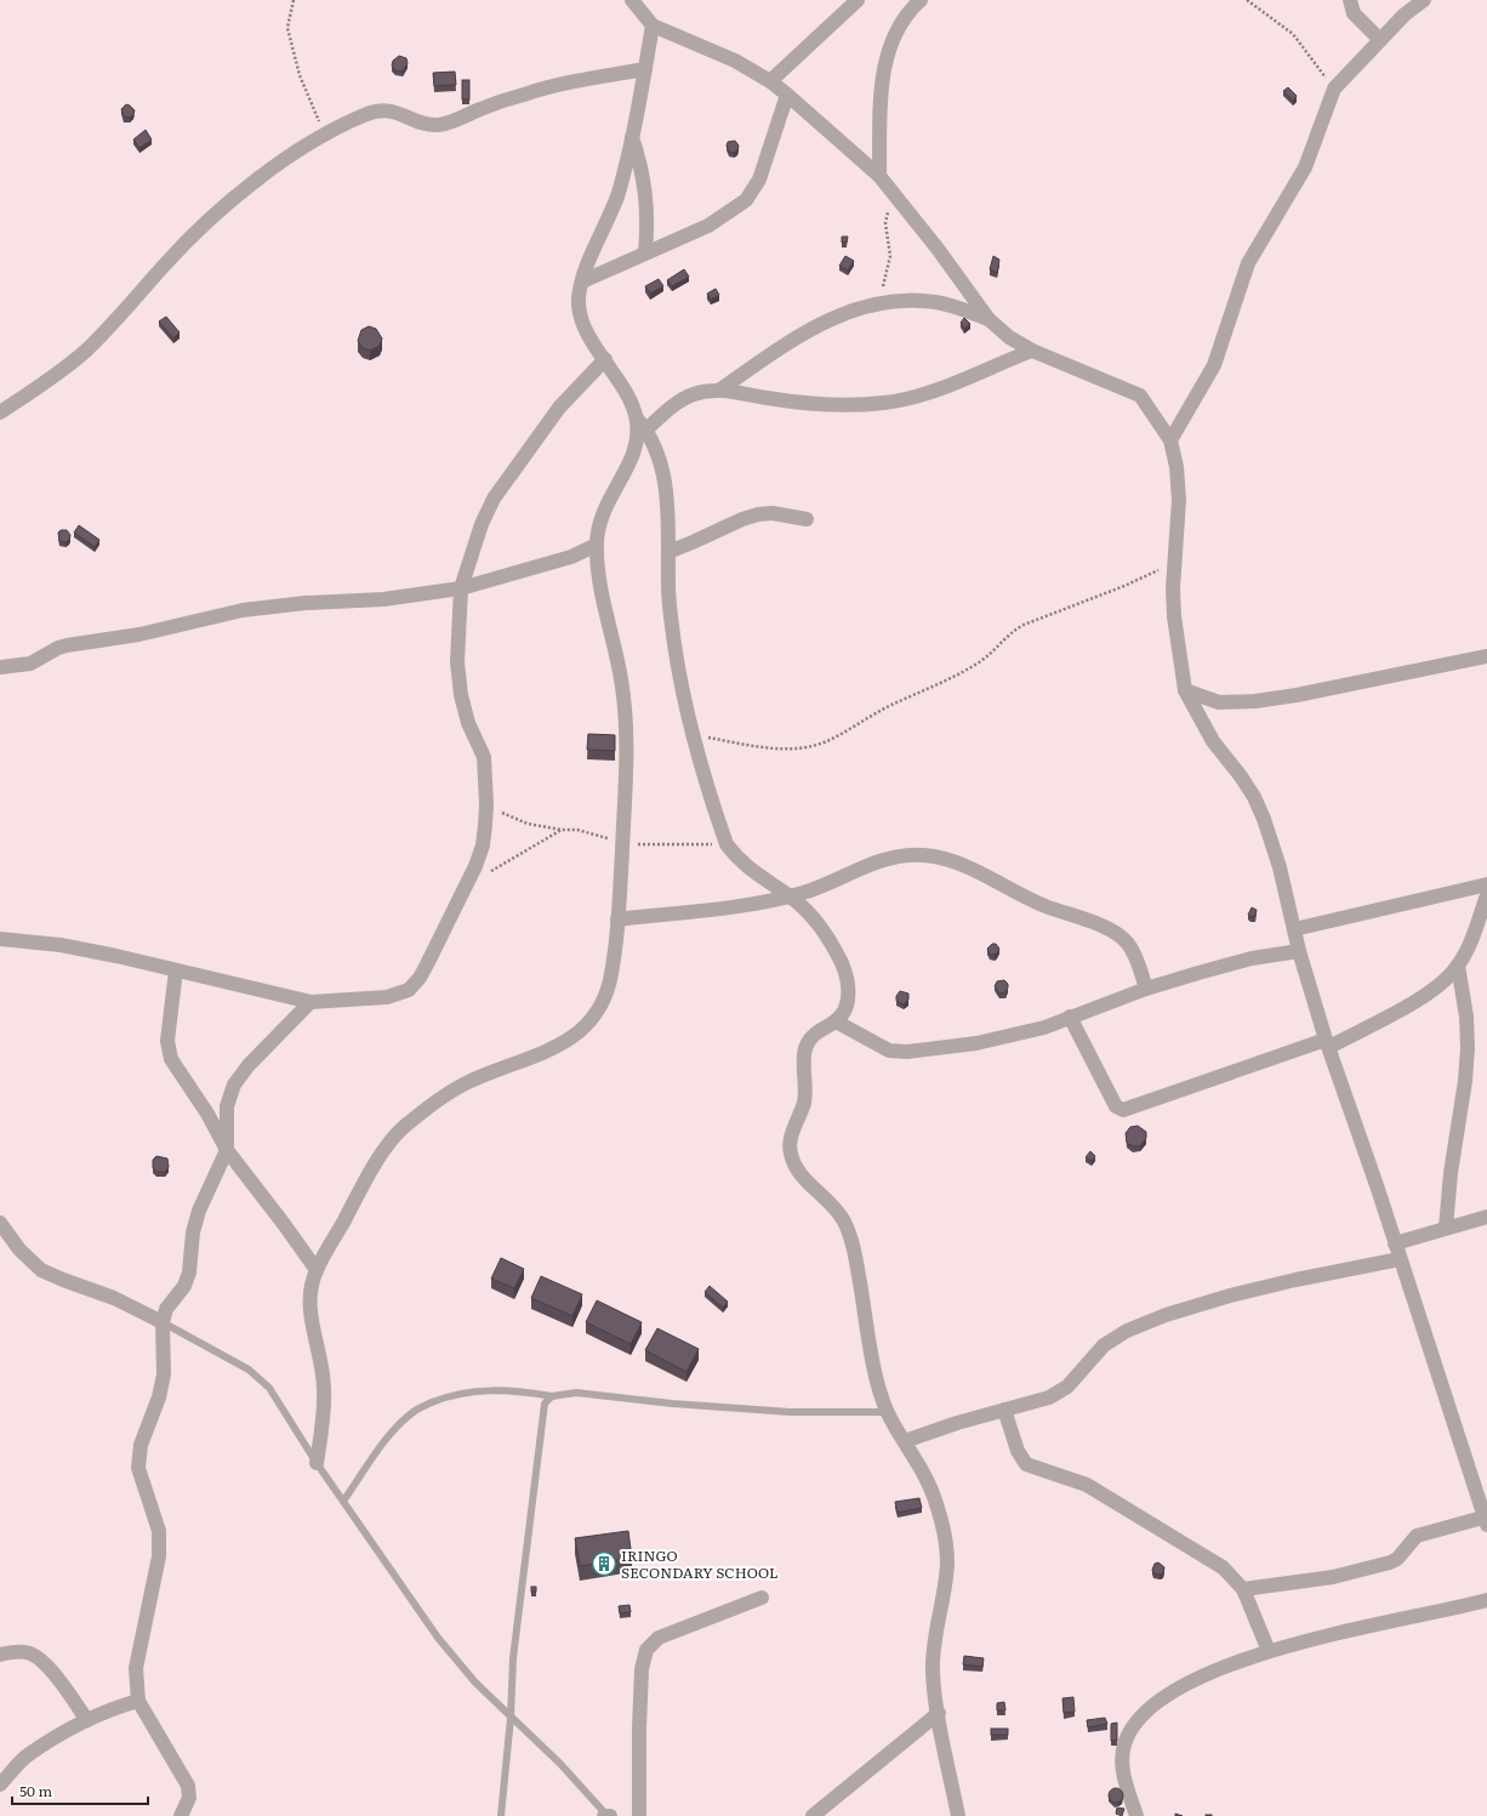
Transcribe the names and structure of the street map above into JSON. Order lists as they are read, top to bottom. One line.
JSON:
{"places":{"building":["IRINGO SECONDARY SCHOOL"]},"scale_bar":"50 m"}
